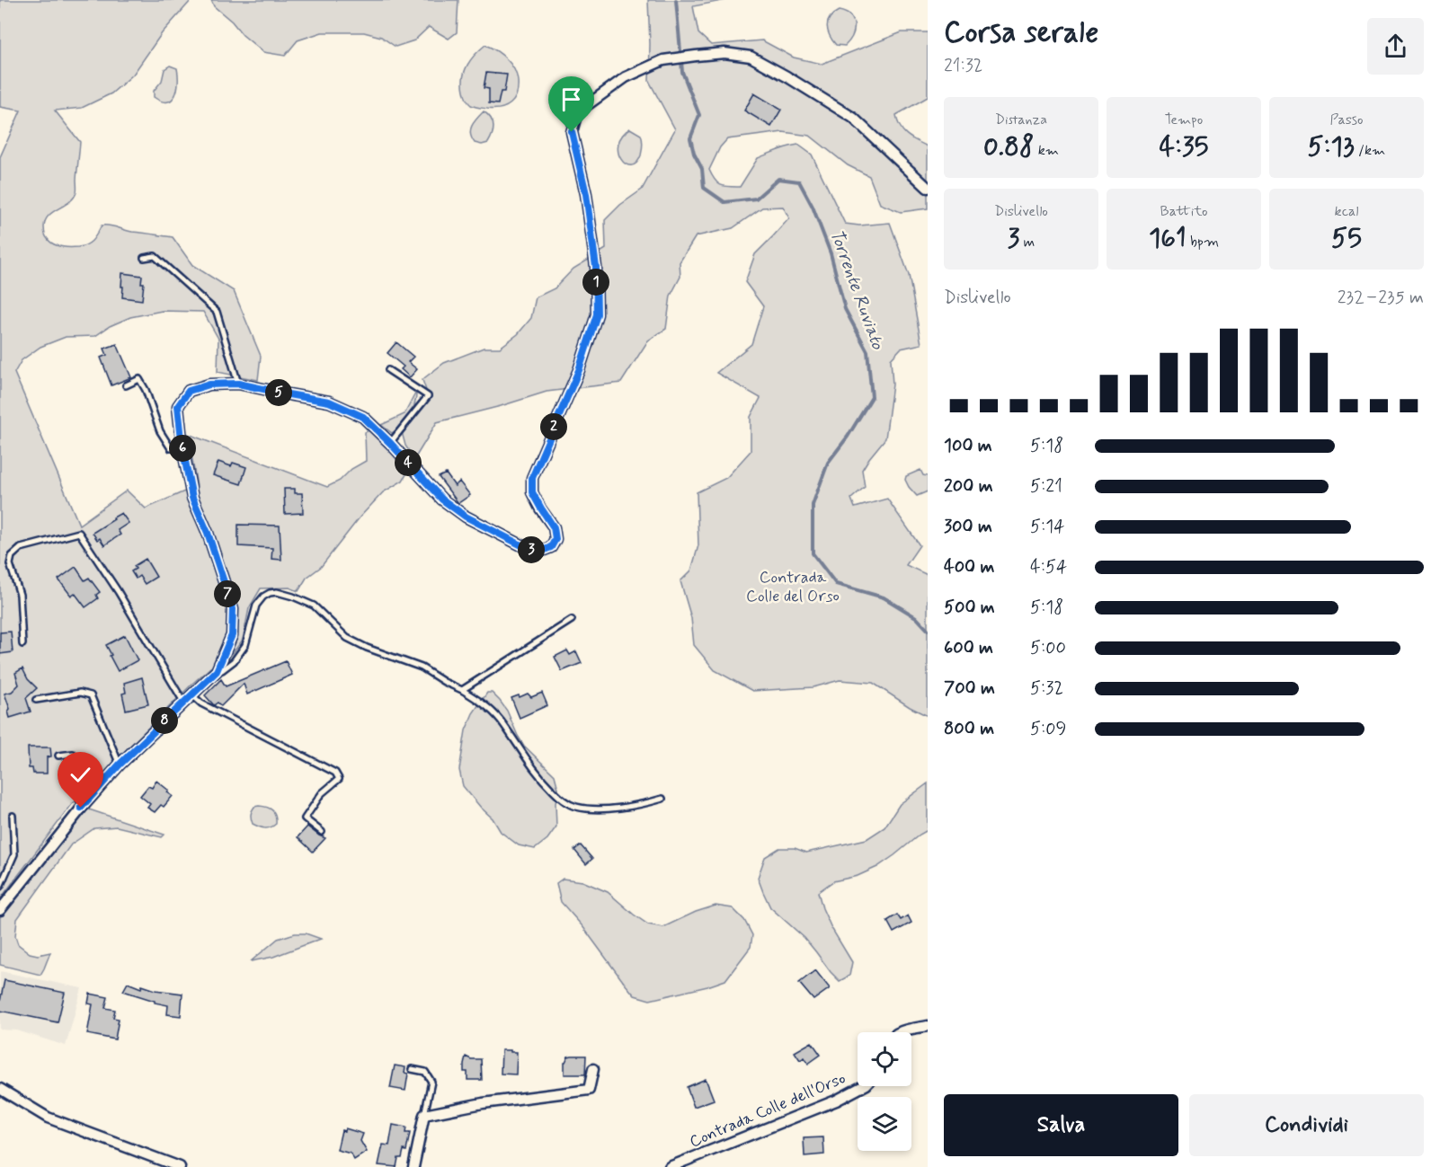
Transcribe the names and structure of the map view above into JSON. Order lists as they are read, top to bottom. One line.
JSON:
{"streets":{"street":["Contrada Colle dell'Orso"]},"water":["Torrente Ruviato"],"parks":["Contrada Colle del Orso"],"page":{"heading":["Corsa serale","21:32"],"stats":[["Distanza","0.88 km"],["Tempo","4:35"],["Passo","5:13 /km"],["Dislivello","3 m"],["Battito","161 bpm"],["kcal","55"]],"pins":["1","5","2","6","4","3","7","8"],"chart":["Dislivello","232–235 m"],"list":[{"name":"100 m","note":"5:18"},{"name":"200 m","note":"5:21"},{"name":"300 m","note":"5:14"},{"name":"400 m","note":"4:54"},{"name":"500 m","note":"5:18"},{"name":"600 m","note":"5:00"},{"name":"700 m","note":"5:32"},{"name":"800 m","note":"5:09"}],"buttons":["Salva","Condividi"]}}
